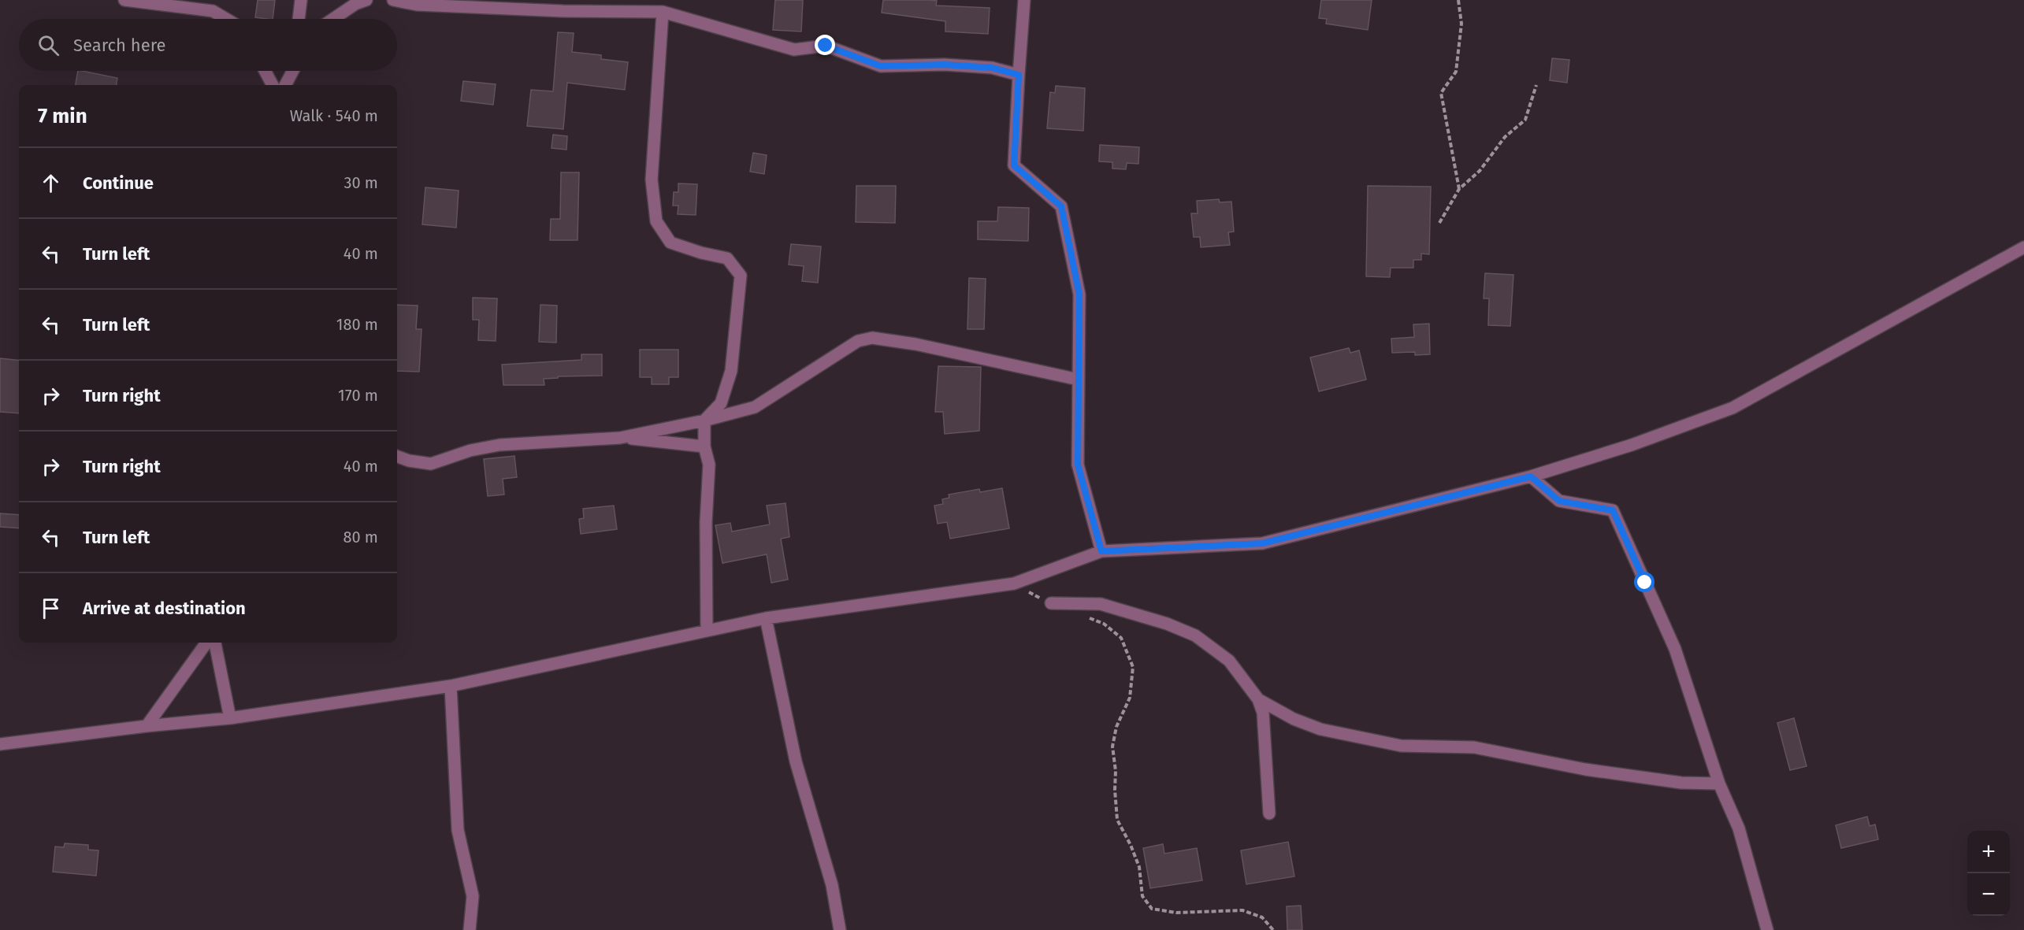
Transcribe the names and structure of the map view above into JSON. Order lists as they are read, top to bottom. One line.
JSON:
{"page":{"search":"Search here","heading":["7 min","Walk · 540 m"],"list":[["Continue","30 m"],["Turn left","40 m"],["Turn left","180 m"],["Turn right","170 m"],["Turn right","40 m"],["Turn left","80 m"],"Arrive at destination"],"map_buttons":["+","−"]}}
